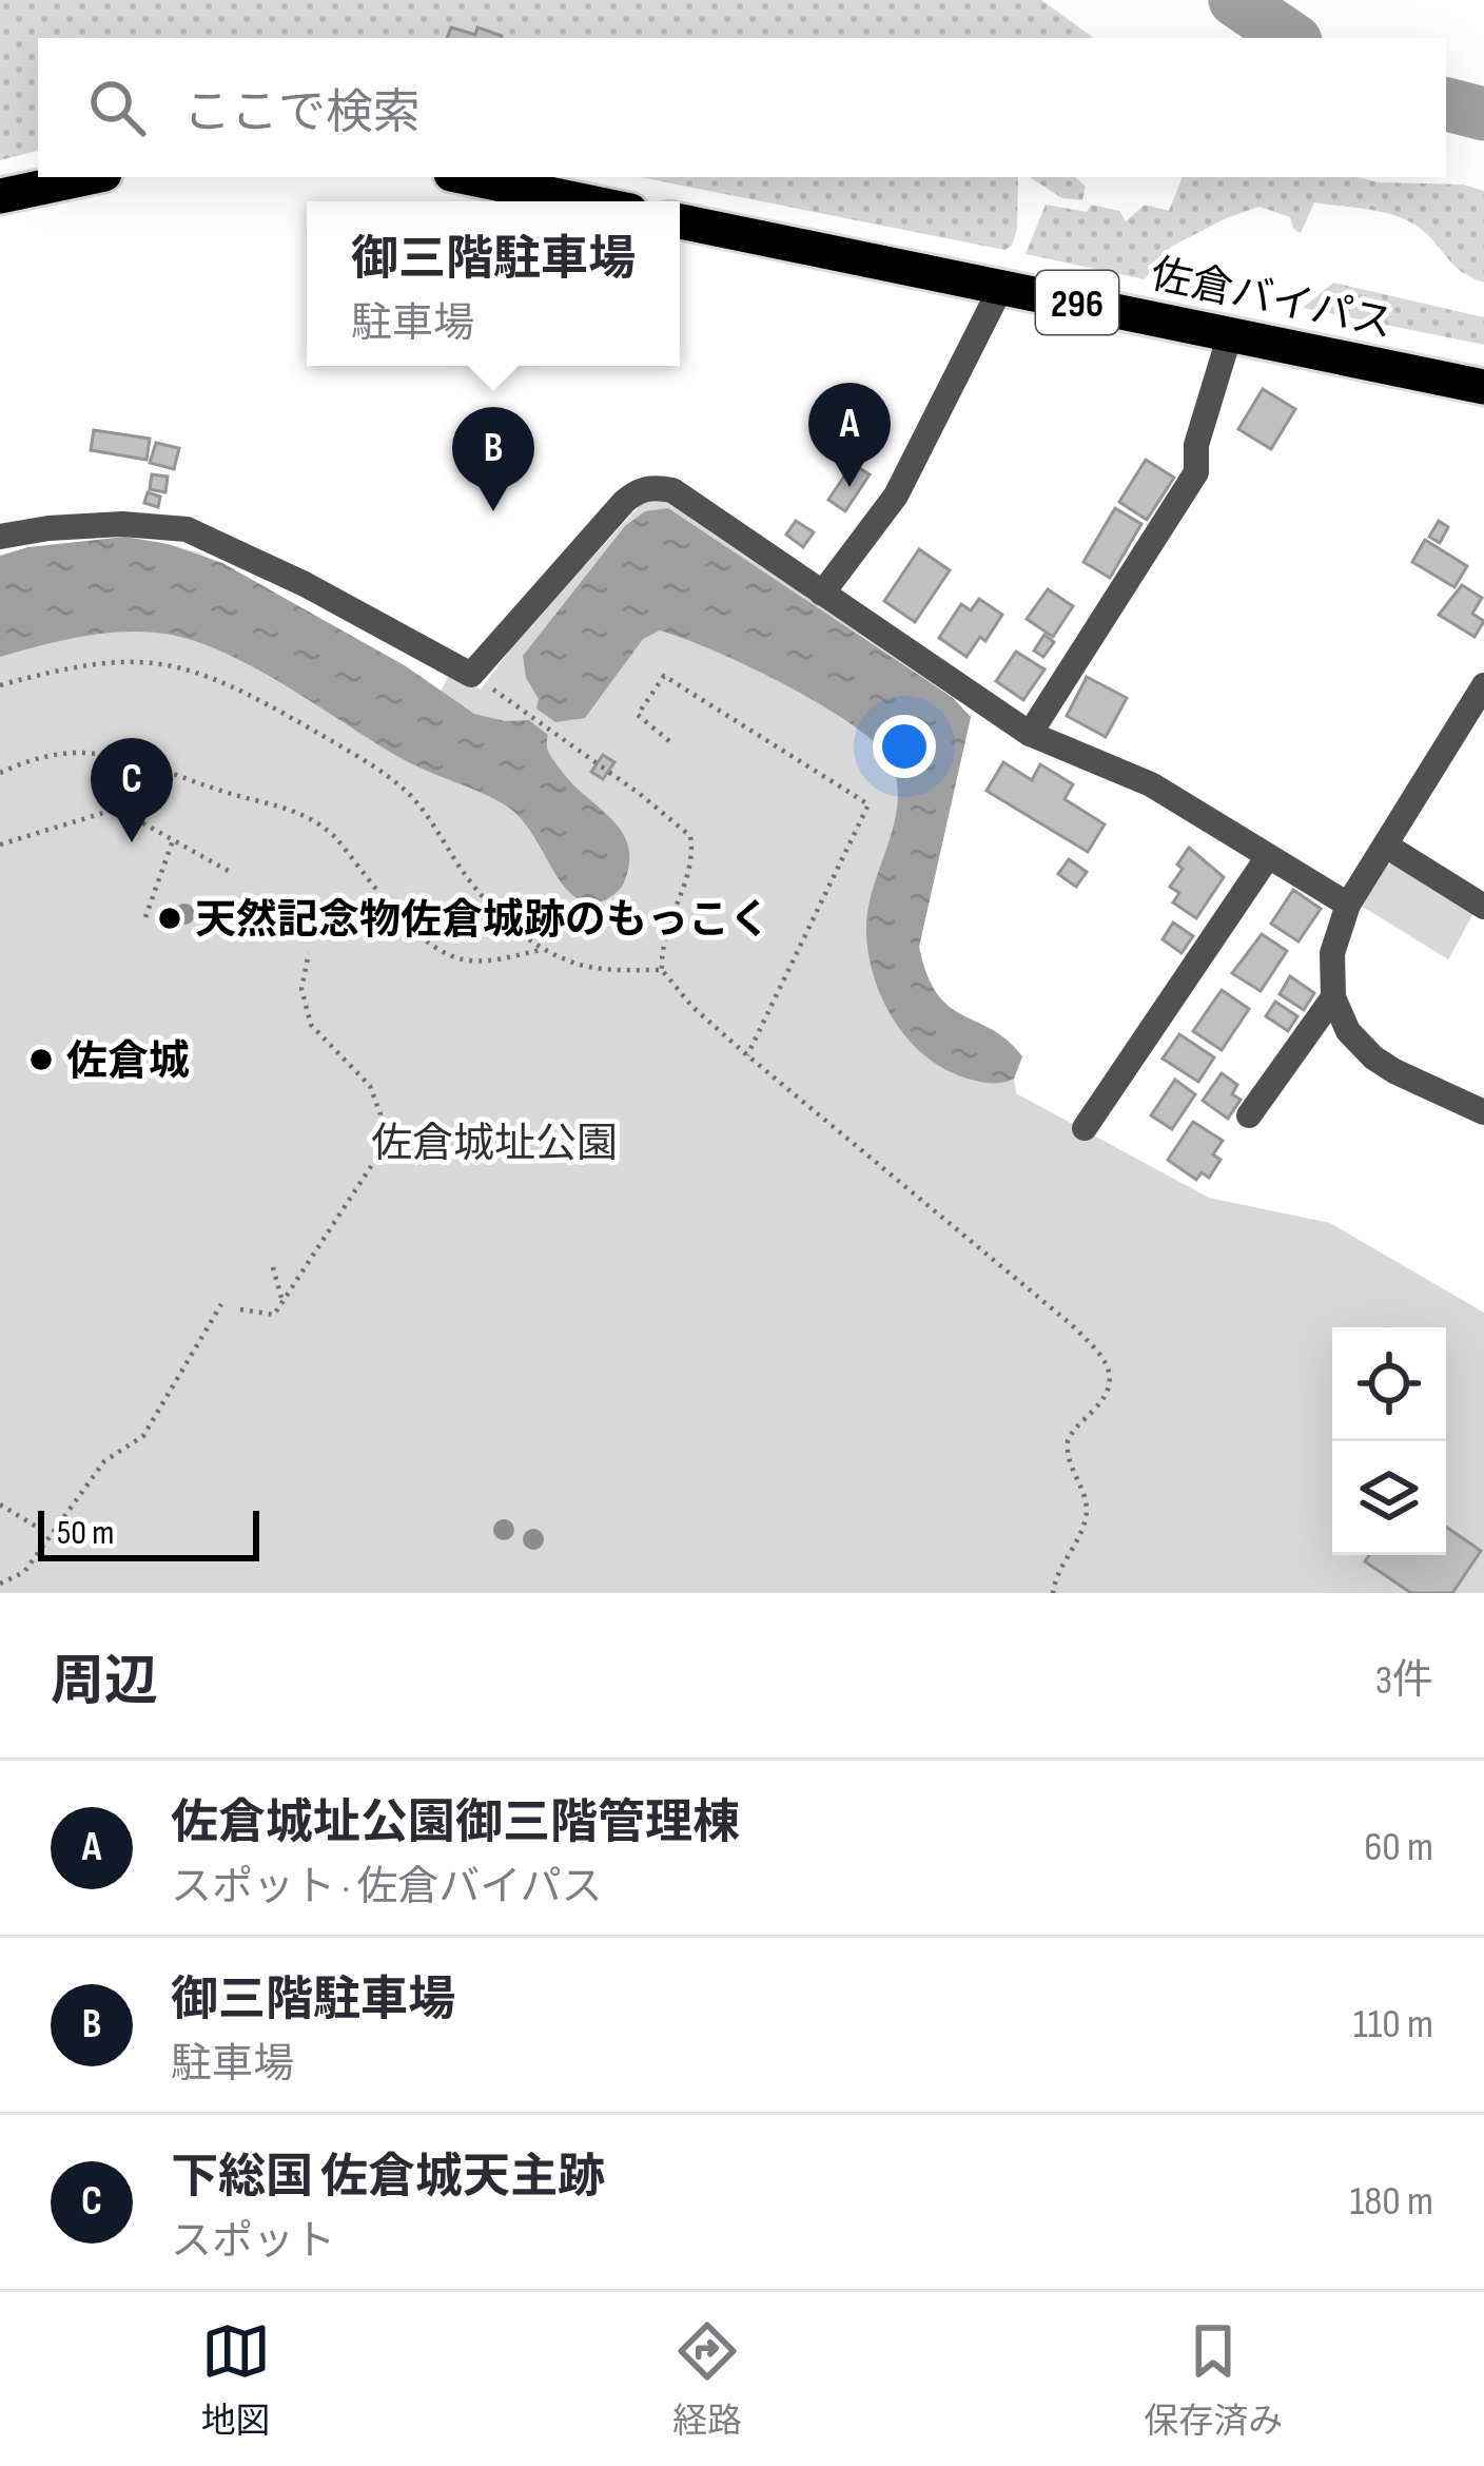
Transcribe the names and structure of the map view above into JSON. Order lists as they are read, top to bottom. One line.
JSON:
{"streets":{"highway":["佐倉バイパス","296"]},"parks":["佐倉城址公園"],"places":["天然記念物佐倉城跡のもっこく","佐倉城"],"scale_bar":"50 m","page":{"search":"ここで検索","popup":["御三階駐車場","駐車場"],"pins":["A","B","C"],"scale":"50 m","heading":["周辺","3件"],"list":[{"mark":"A","name":"佐倉城址公園御三階管理棟","note":"スポット · 佐倉バイパス","value":"60 m"},{"mark":"B","name":"御三階駐車場","note":"駐車場","value":"110 m"},{"mark":"C","name":"下総国 佐倉城天主跡","note":"スポット","value":"180 m"}],"nav":["地図","経路","保存済み"]}}
